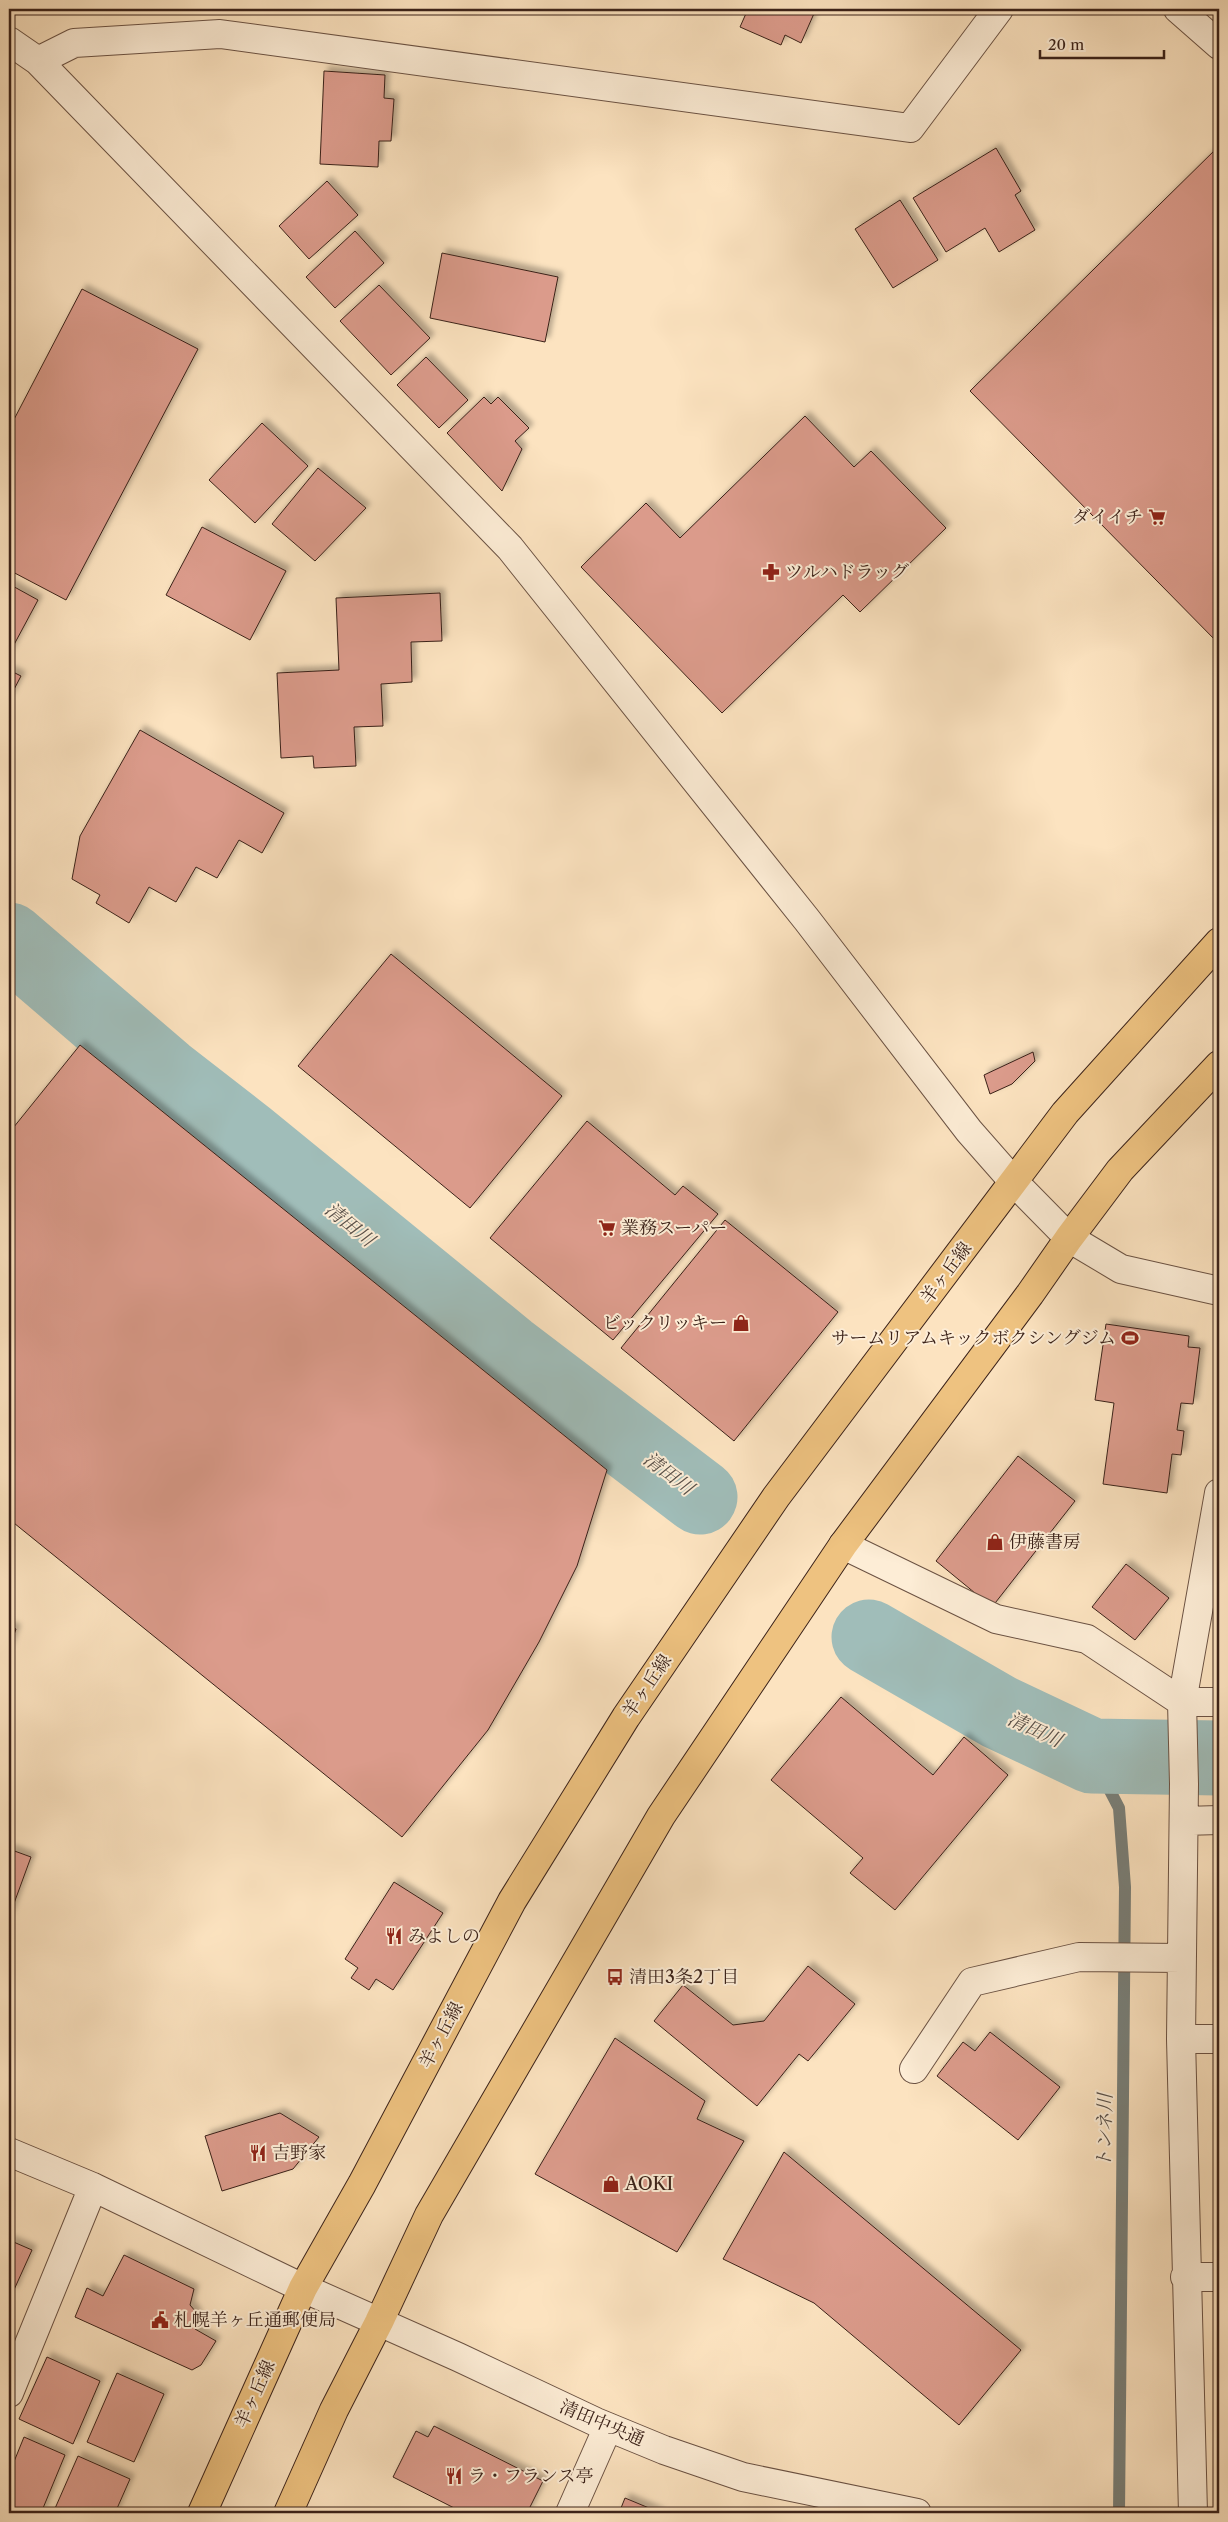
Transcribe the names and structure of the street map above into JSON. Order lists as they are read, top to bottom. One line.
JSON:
{"streets":{"main road":["羊ヶ丘線"],"street":["清田中央通"]},"crossings":[["羊ヶ丘線","清田中央通"]],"water":["清田川","トンネ川"],"places":{"supermarket":["ダイイチ","業務スーパー"],"pharmacy":["ツルハドラッグ"],"shop":["ビックリッキー","伊藤書房","AOKI"],"sports":["サームリアムキックボクシングジム"],"restaurant":["みよしの","吉野家","ラ・フランス亭"],"bus stop":["清田3条2丁目"],"public building":["札幌羊ヶ丘通郵便局"]},"scale_bar":"20 m"}
